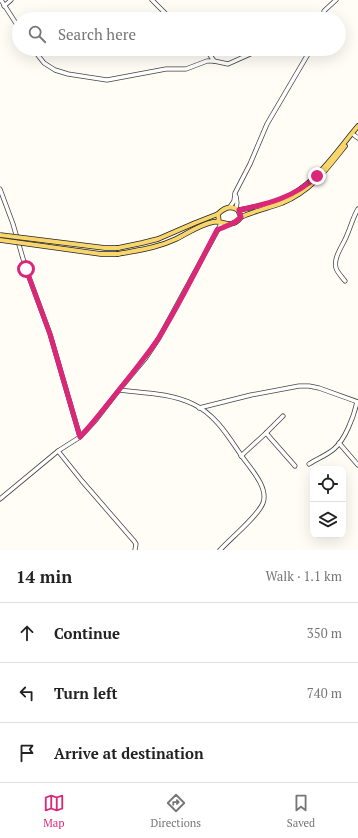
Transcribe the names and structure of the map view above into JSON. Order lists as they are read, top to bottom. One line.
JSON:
{"page":{"search":"Search here","heading":["14 min","Walk · 1.1 km"],"list":[["Continue","350 m"],["Turn left","740 m"],"Arrive at destination"],"nav":["Map","Directions","Saved"]}}
